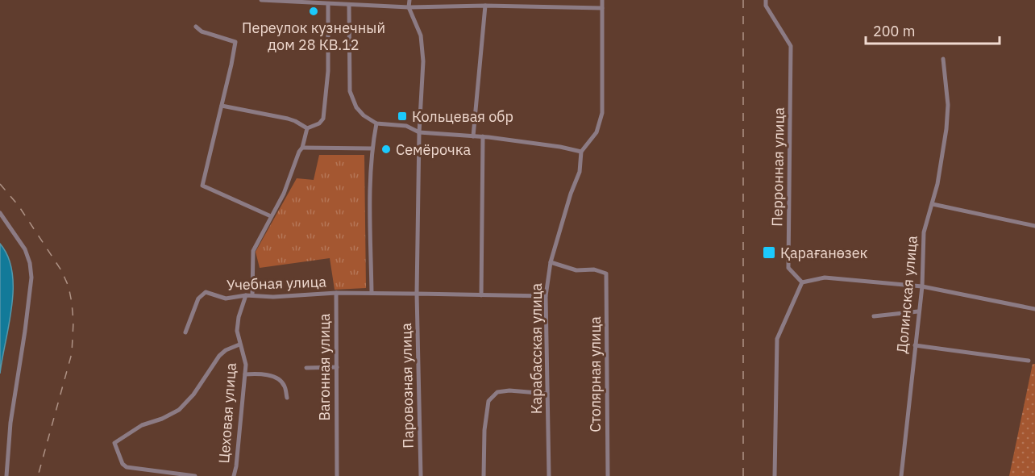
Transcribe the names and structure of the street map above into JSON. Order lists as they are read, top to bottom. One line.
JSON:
{"streets":{"street":["Перронная улица","Учебная улица","Долинская улица","Карабасская улица","Вагонная улица","Столярная улица","Паровозная улица","Цеховая улица"]},"crossings":[["Учебная улица","Вагонная улица"],["Учебная улица","Цеховая улица"],["Карабасская улица","Столярная улица"],["Вагонная улица","Паровозная улица"]],"places":{"other":["Переулок кузнечный дом 28 КВ.12","Семёрочка"],"transit":["Кольцевая обр","Қарағанөзек"]},"scale_bar":"200 m"}
